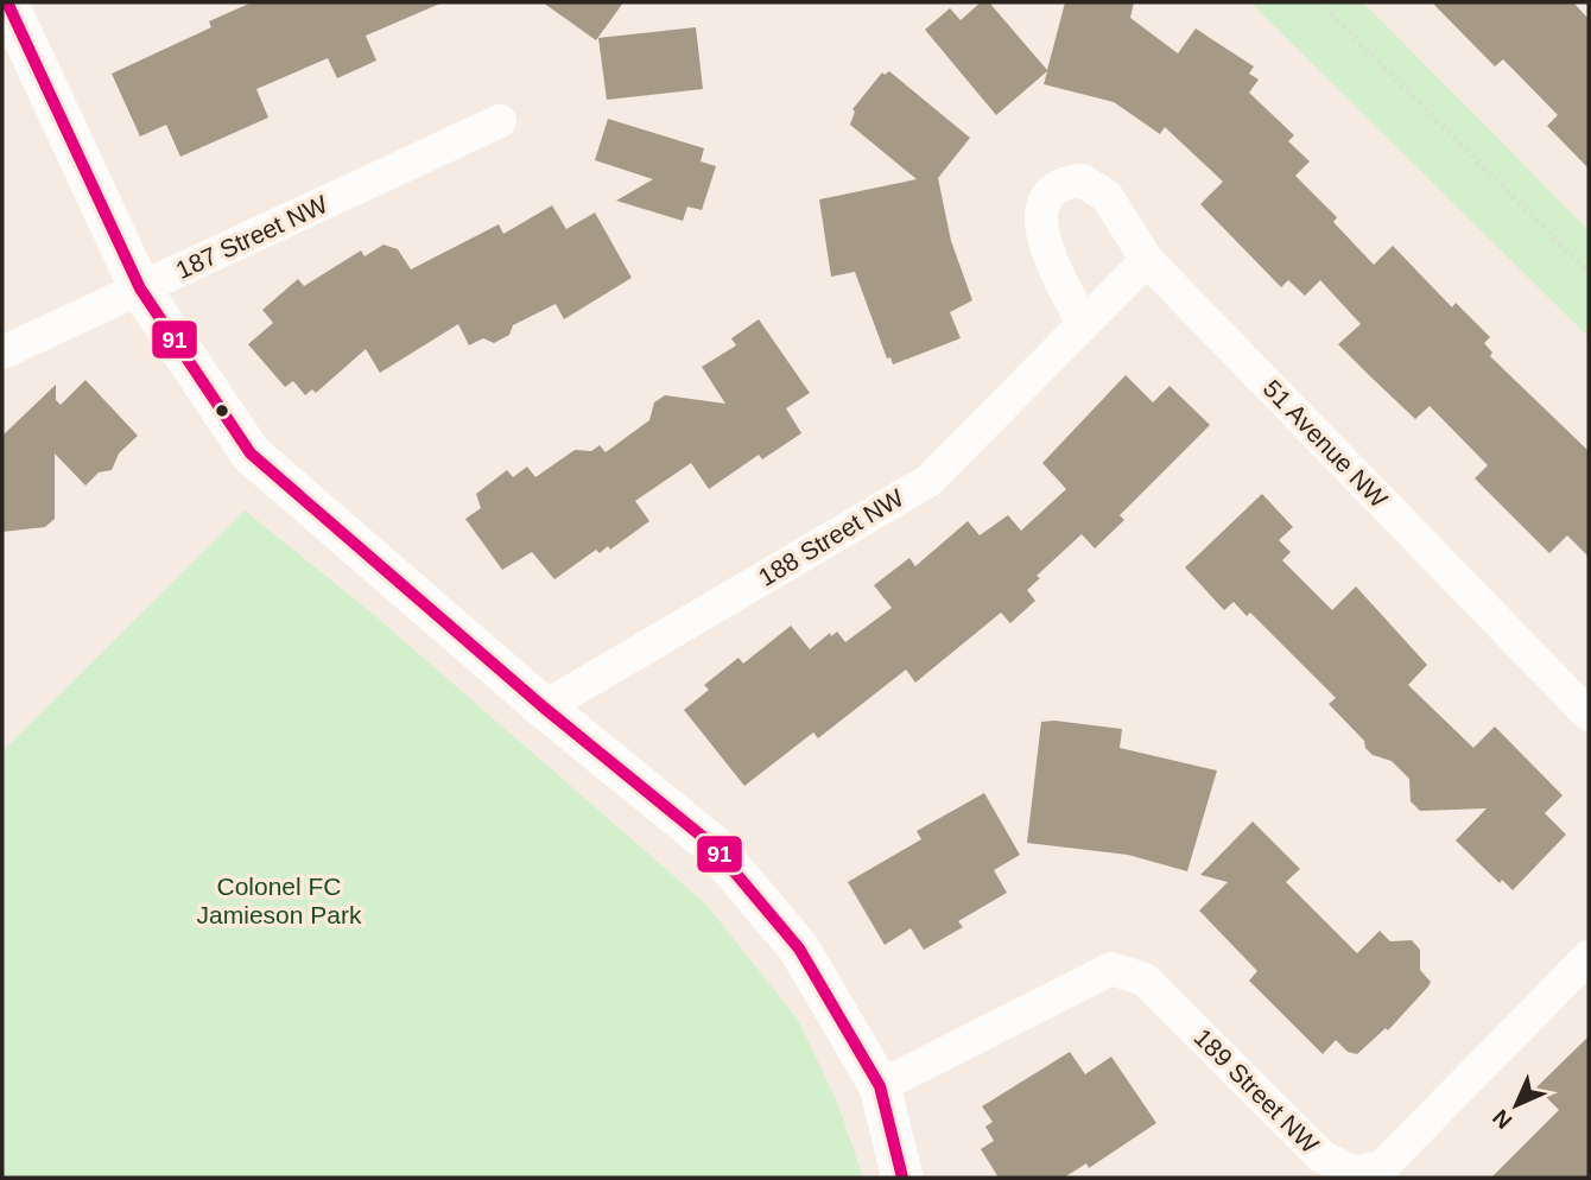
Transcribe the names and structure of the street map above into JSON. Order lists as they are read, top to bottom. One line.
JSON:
{"streets":{"street":["187 Street NW","51 Avenue NW","188 Street NW","189 Street NW"]},"crossings":[["51 Avenue NW","188 Street NW"]],"parks":["Colonel FC Jamieson Park"],"lines":["transit line 91"],"north":"bottom left"}
